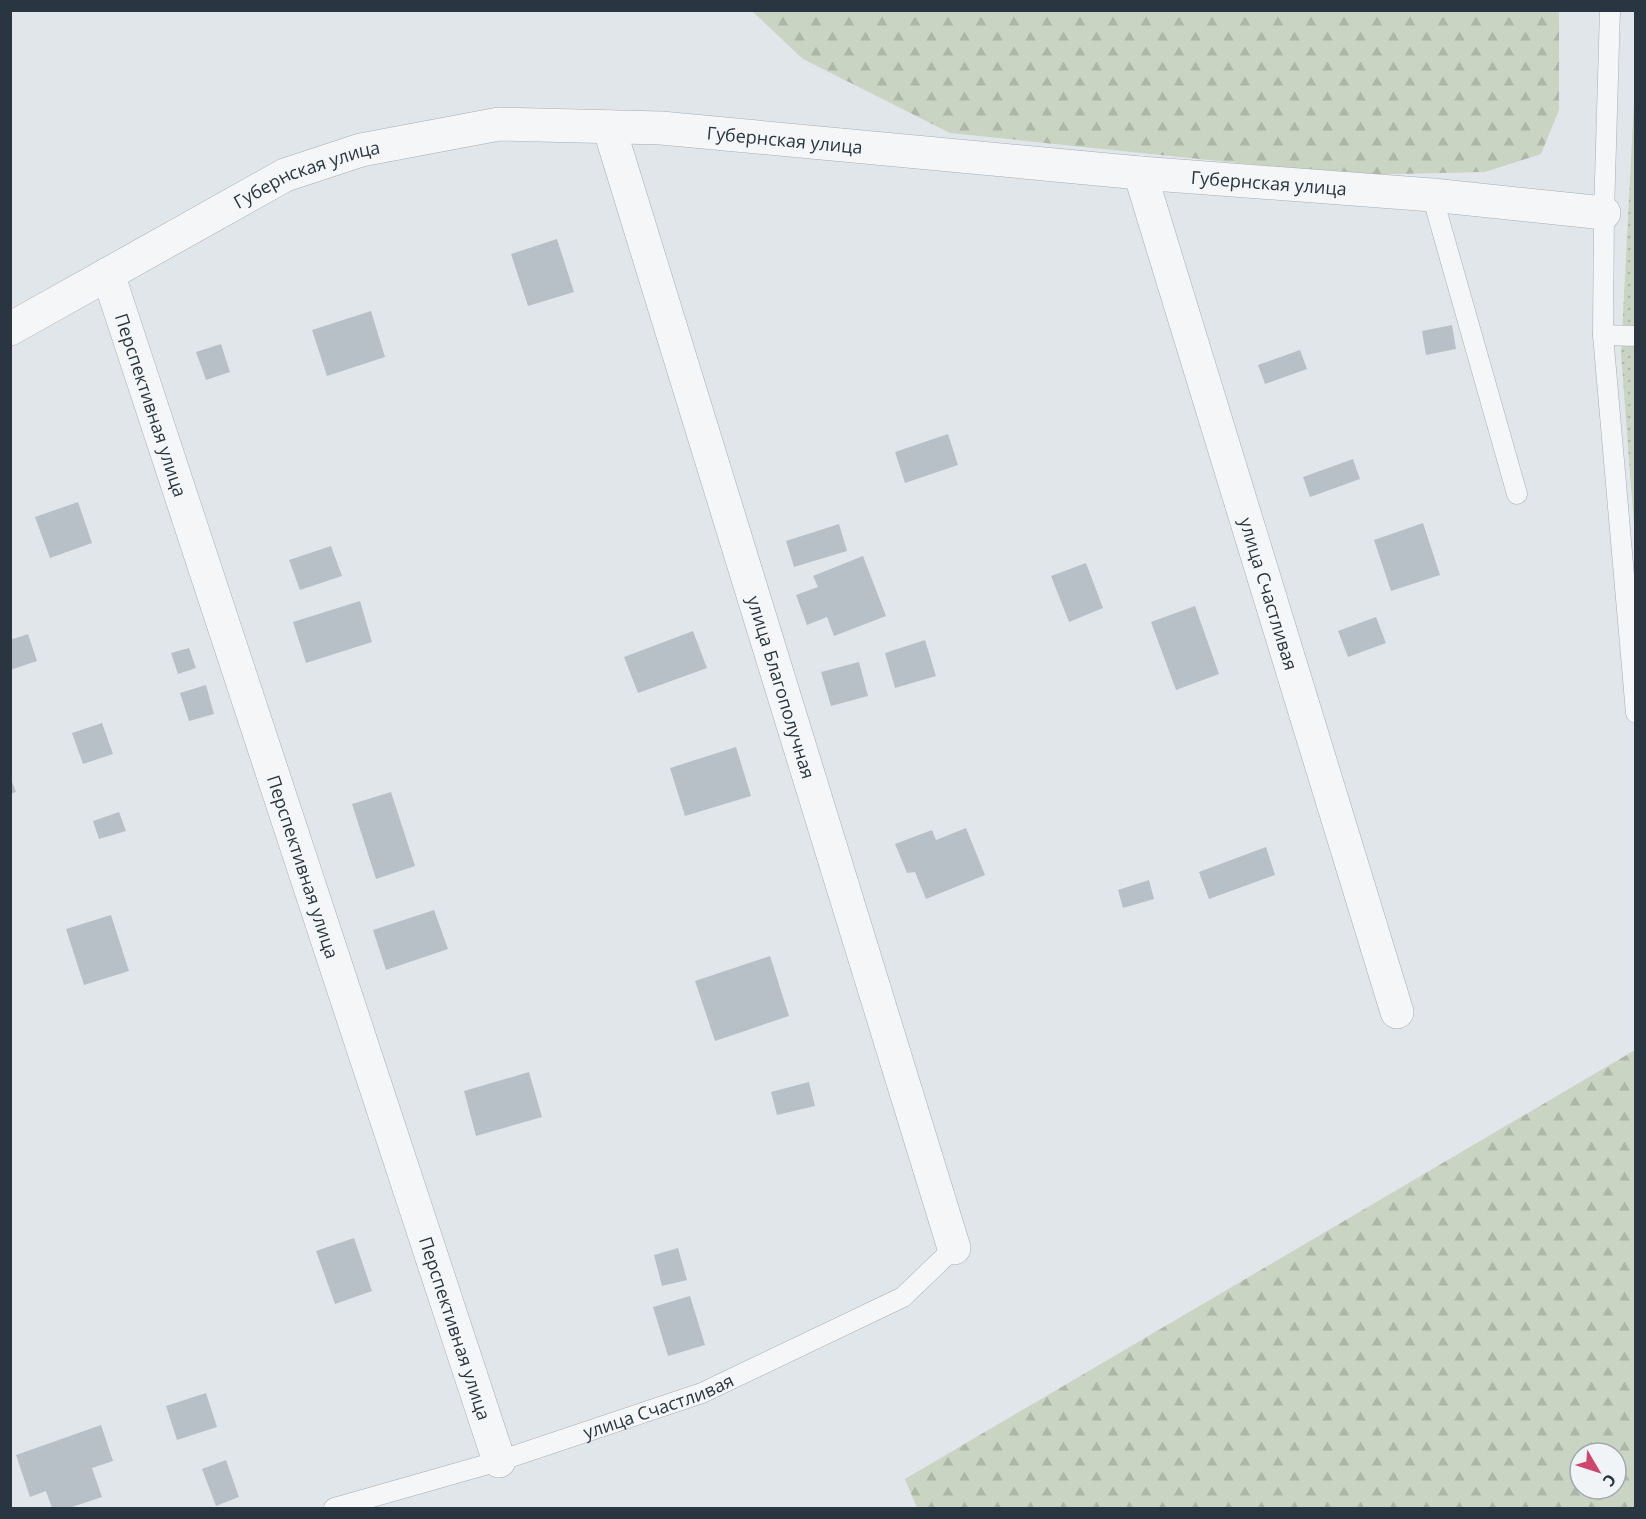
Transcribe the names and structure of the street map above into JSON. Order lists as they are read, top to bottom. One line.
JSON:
{"streets":{"street":["Губернская улица","Перспективная улица","улица Счастливая","улица Благополучная"]},"crossings":[["Губернская улица","Перспективная улица"],["Губернская улица","улица Счастливая"],["Губернская улица","улица Благополучная"],["Перспективная улица","улица Счастливая"],["улица Счастливая","улица Благополучная"]],"north":"bottom right"}
